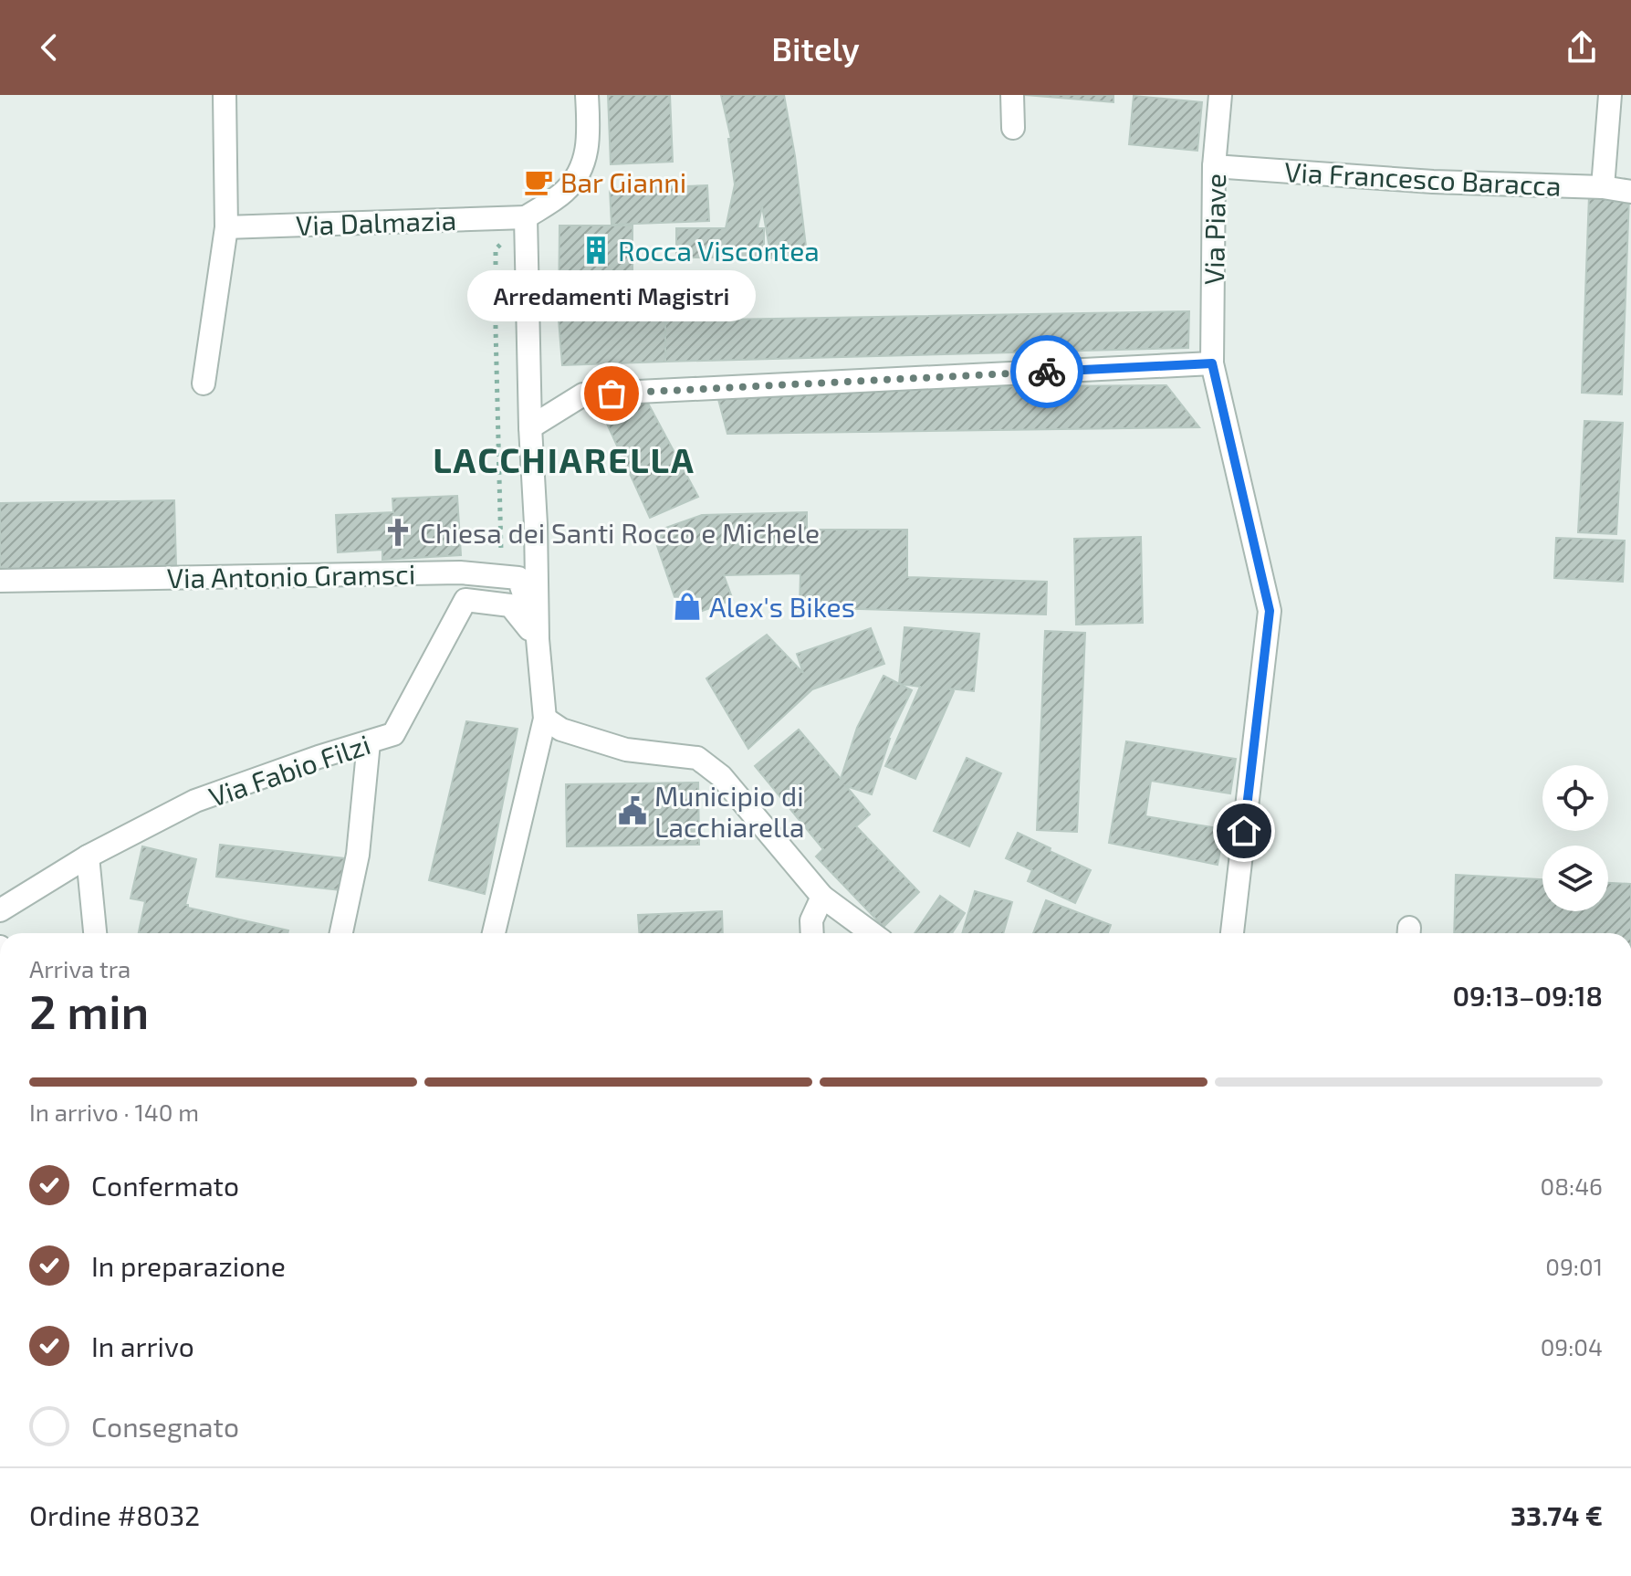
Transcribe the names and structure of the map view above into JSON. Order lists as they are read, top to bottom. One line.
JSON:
{"streets":{"street":["Via Francesco Baracca","Via Dalmazia","Via Piave","Via Antonio Gramsci","Via Fabio Filzi"]},"crossings":[["Via Francesco Baracca","Via Piave"]],"districts":["LACCHIARELLA"],"places":{"cafe":["Bar Gianni"],"building":["Rocca Viscontea"],"other":["Arredamenti Magistri"],"church":["Chiesa dei Santi Rocco e Michele"],"shop":["Alex's Bikes"],"public building":["Municipio di Lacchiarella"]},"page":{"header":"Bitely","bubble":"Arredamenti Magistri","heading":["2 min","Arriva tra","09:13–09:18"],"panel":["Ordine #8032","33.74 €"],"bar":"In arrivo · 140 m","list":[["Confermato","08:46"],["In preparazione","09:01"],["In arrivo","09:04"],"Consegnato"]}}
